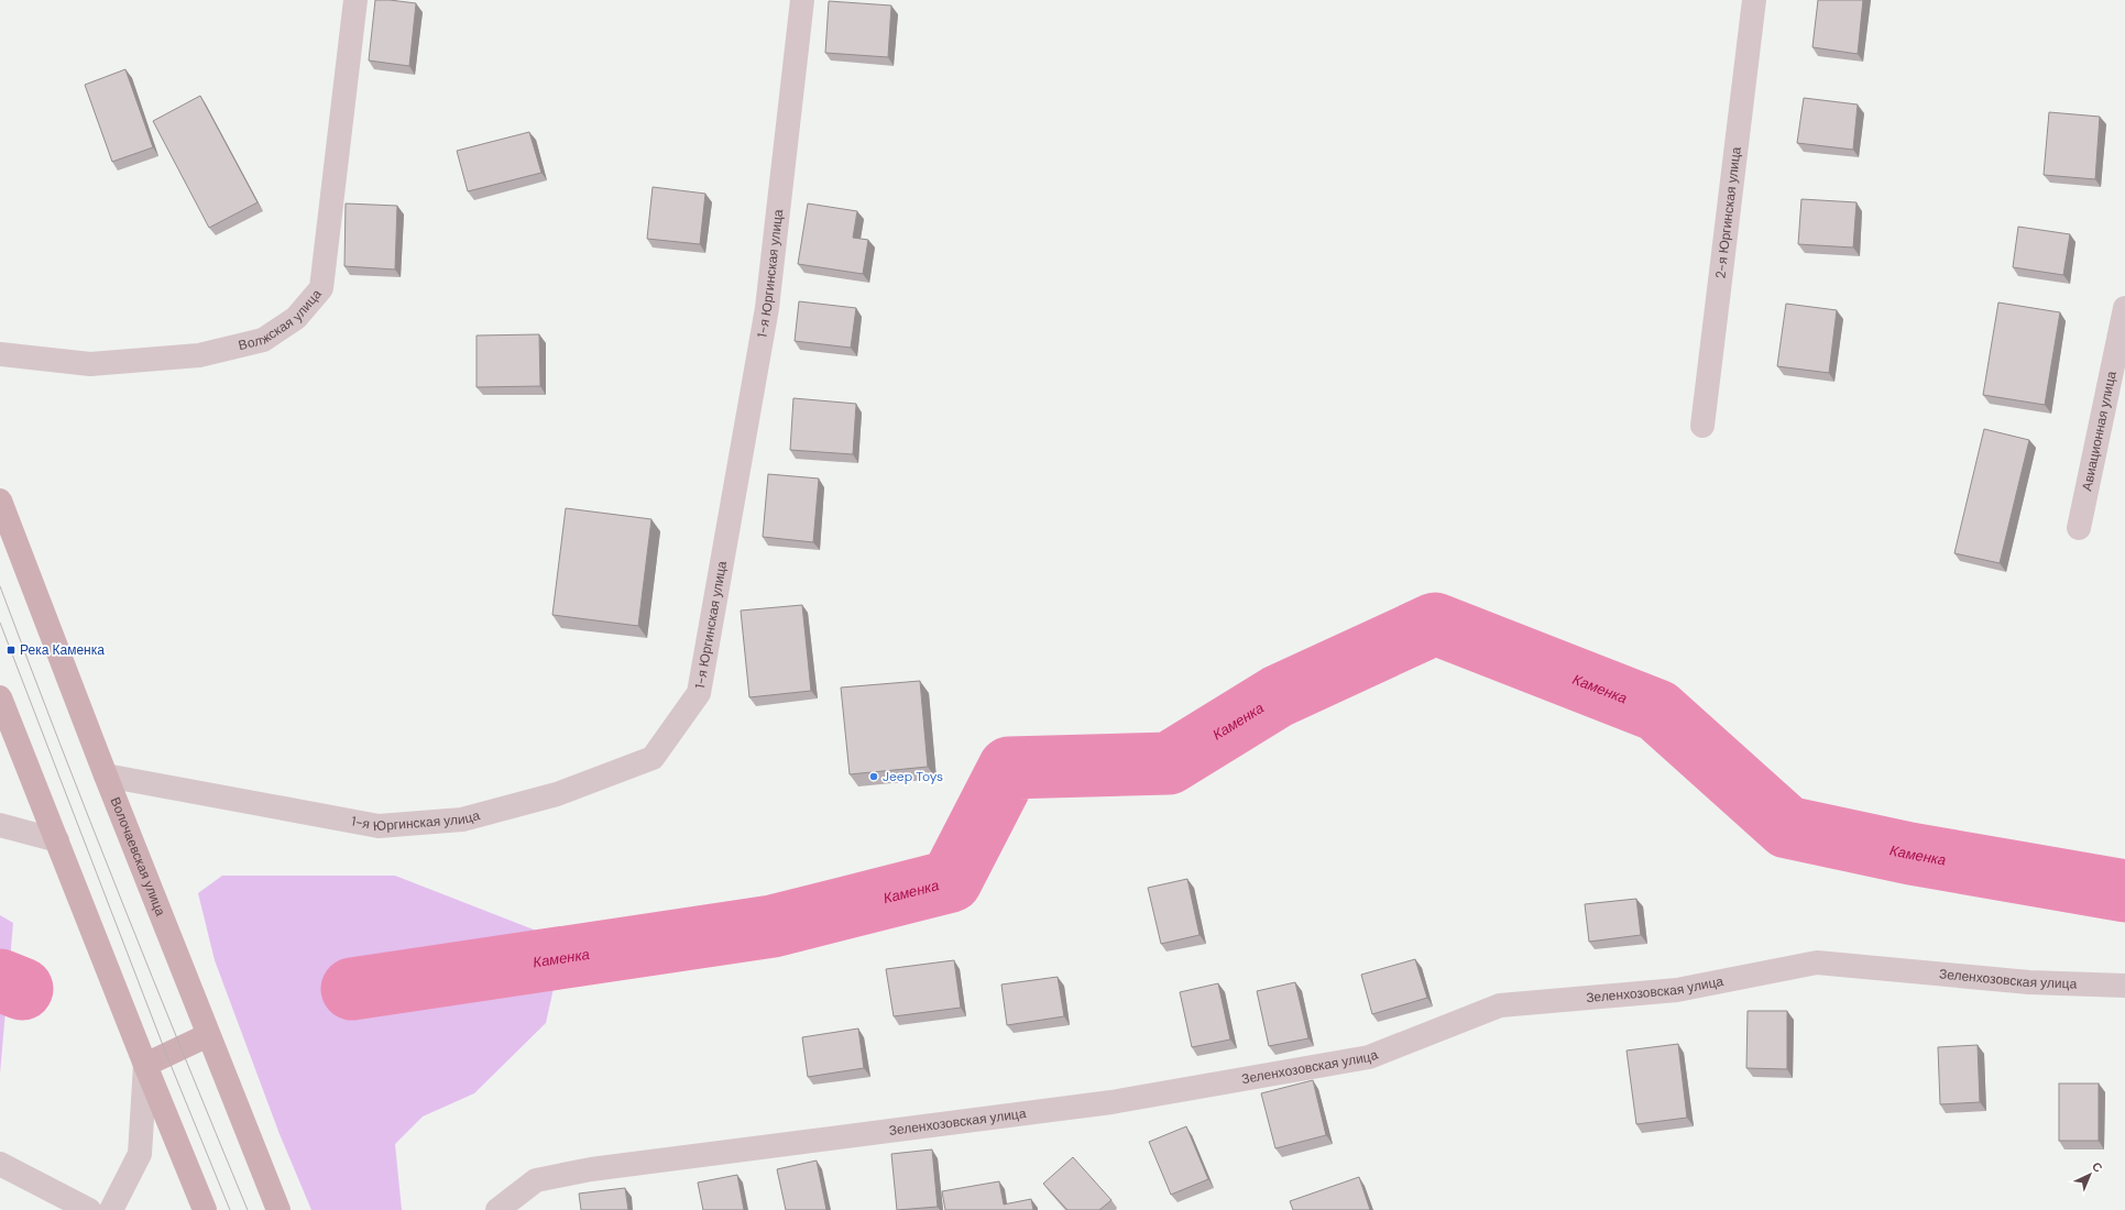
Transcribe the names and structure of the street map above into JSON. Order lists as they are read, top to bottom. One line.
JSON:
{"streets":{"main road":["Волочаевская улица"],"street":["2-я Юргинская улица","1-я Юргинская улица","Волжская улица","Авиационная улица","Зеленхозовская улица"]},"crossings":[["1-я Юргинская улица","Волочаевская улица"]],"water":["Каменка"],"places":{"transit":["Река Каменка"],"other":["Jeep Toys"]},"north":"top right"}
